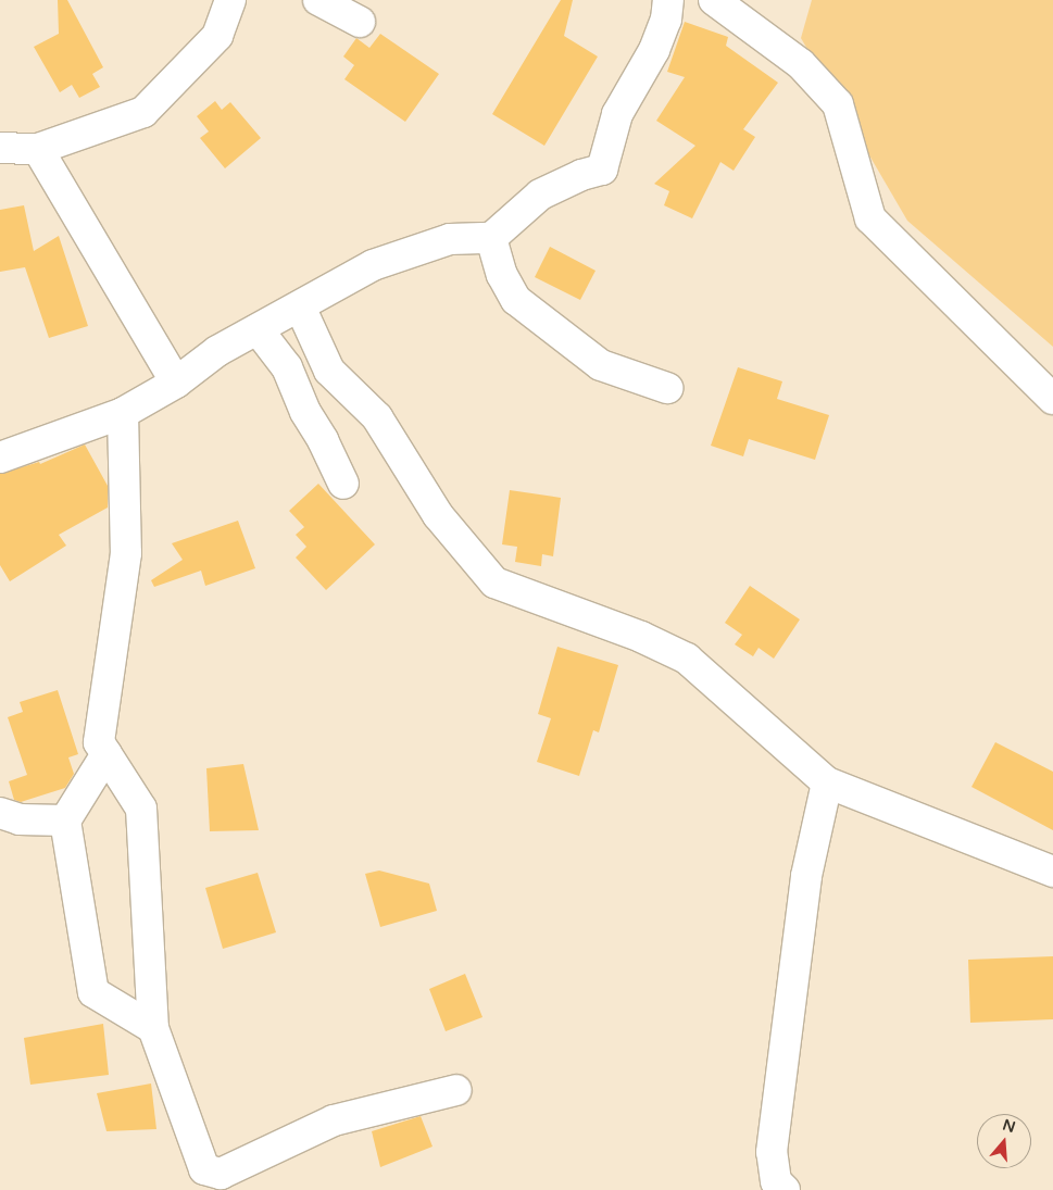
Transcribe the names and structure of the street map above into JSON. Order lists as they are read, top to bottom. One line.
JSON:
{"north":"top"}
